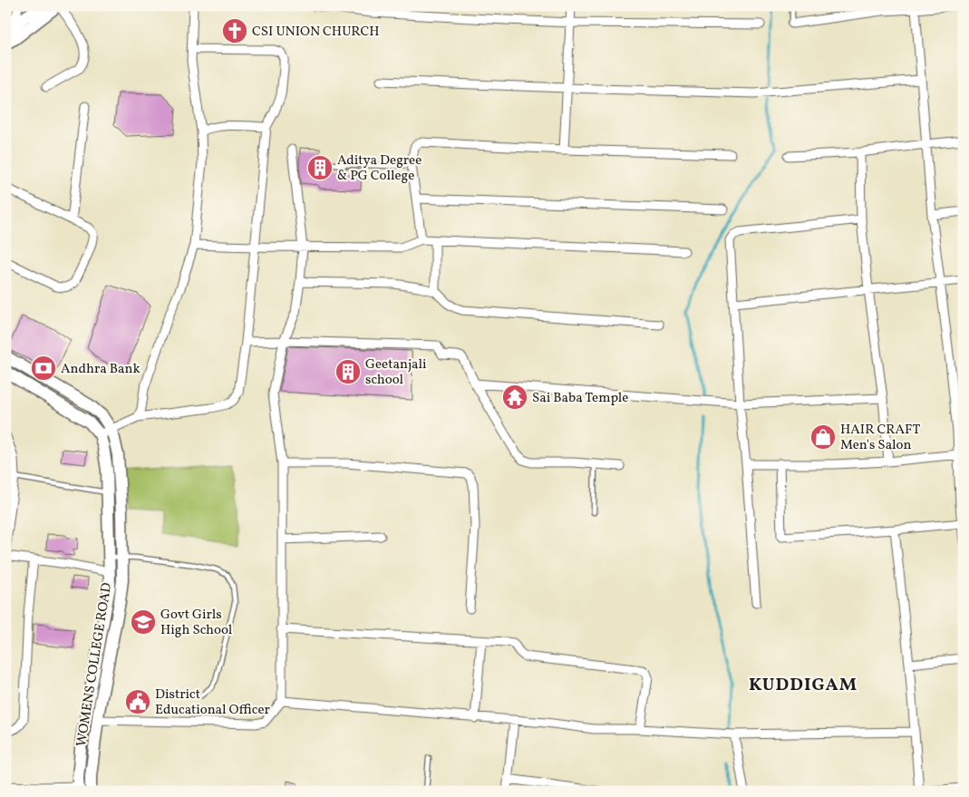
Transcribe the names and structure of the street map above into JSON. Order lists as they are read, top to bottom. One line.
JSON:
{"streets":{"main road":["WOMENS COLLEGE ROAD"]},"districts":["KUDDIGAM"],"places":{"church":["CSI UNION CHURCH"],"building":["Aditya Degree & PG College","Geetanjali school"],"bank":["Andhra Bank"],"temple":["Sai Baba Temple"],"shop":["HAIR CRAFT Men's Salon"],"school or university":["Govt Girls High School"],"public building":["District Educational Officer"]}}
